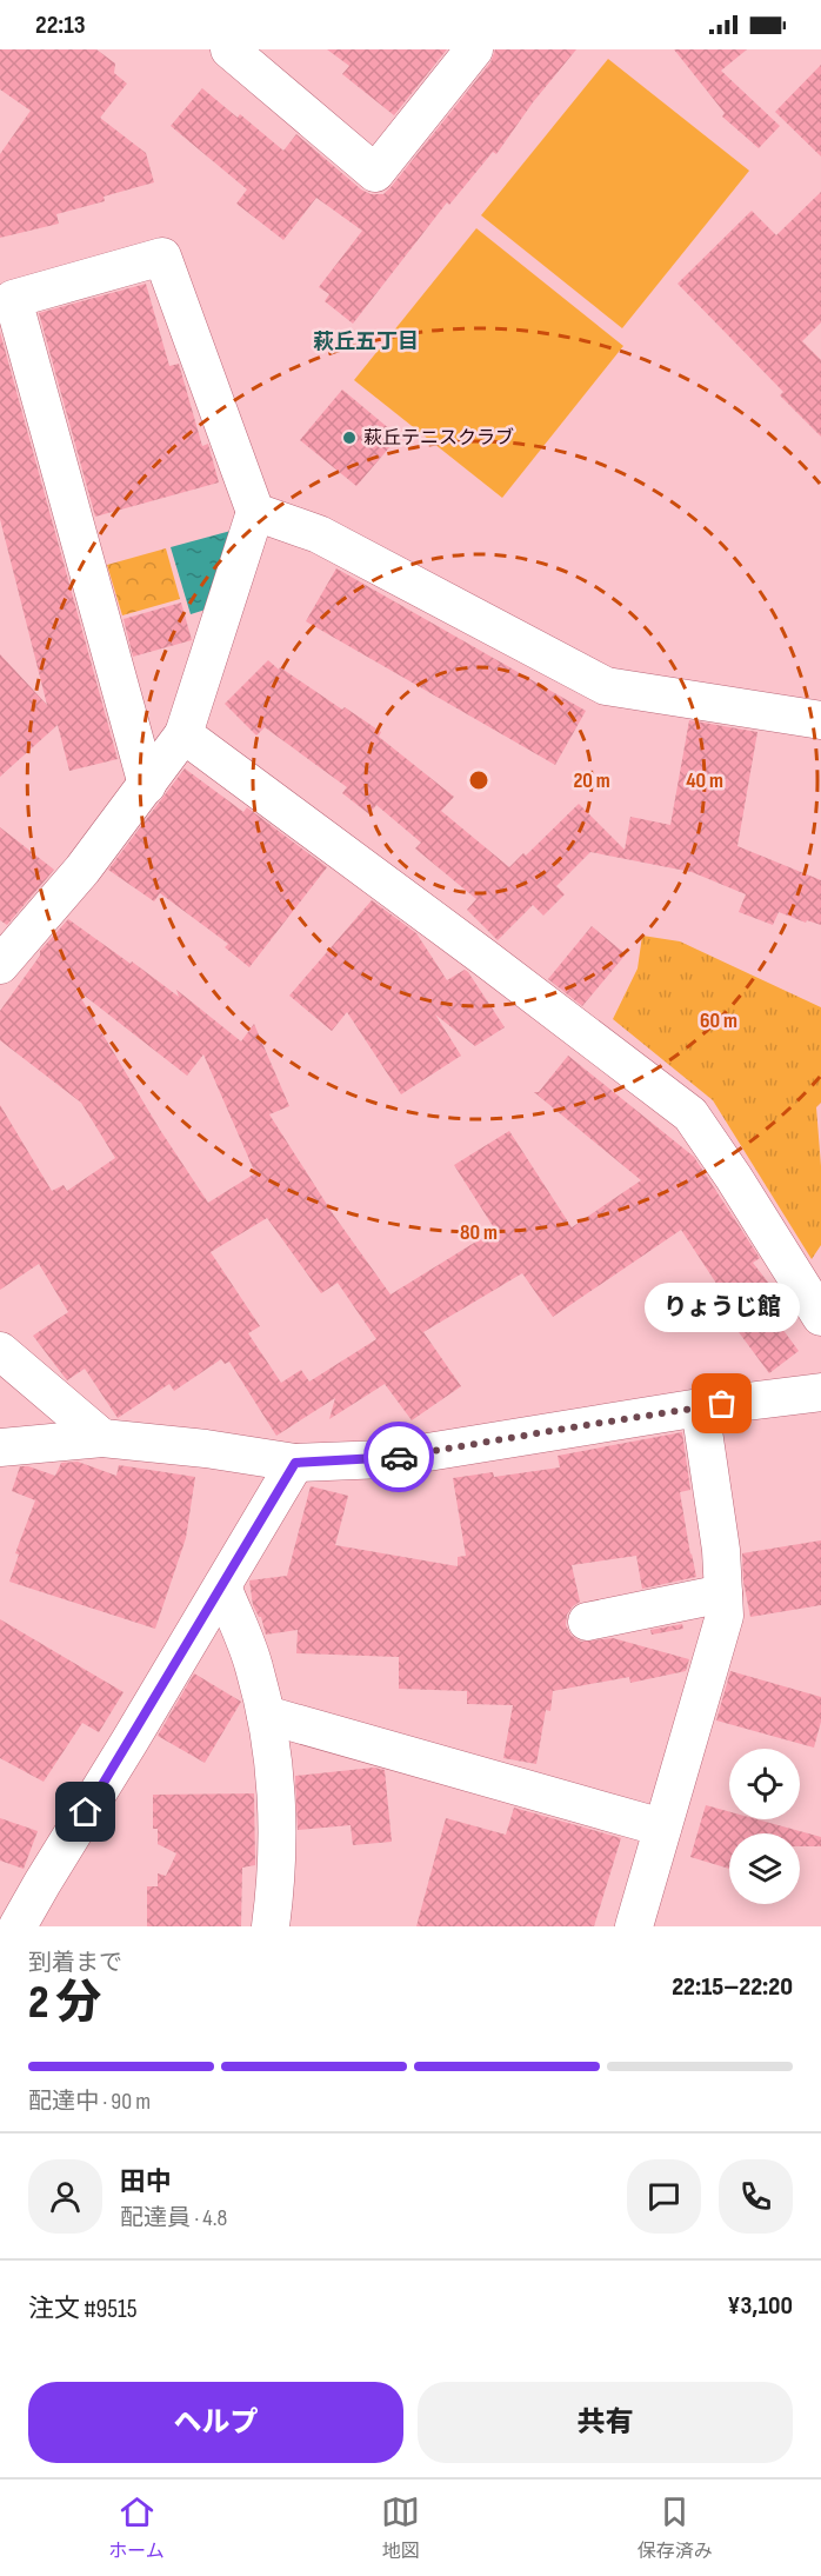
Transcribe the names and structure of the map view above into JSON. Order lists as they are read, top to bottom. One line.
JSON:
{"districts":["萩丘五丁目"],"places":["萩丘テニスクラブ","りょうじ館"],"page":{"status":"22:13","bubble":"りょうじ館","heading":["2 分","到着まで","22:15–22:20"],"panel":["田中","配達員 · 4.8","注文 #9515","¥3,100"],"bar":"配達中 · 90 m","buttons":["ヘルプ","共有"],"tabs":["ホーム","地図","保存済み"]},"rings":["20 m","40 m","60 m","80 m"]}
